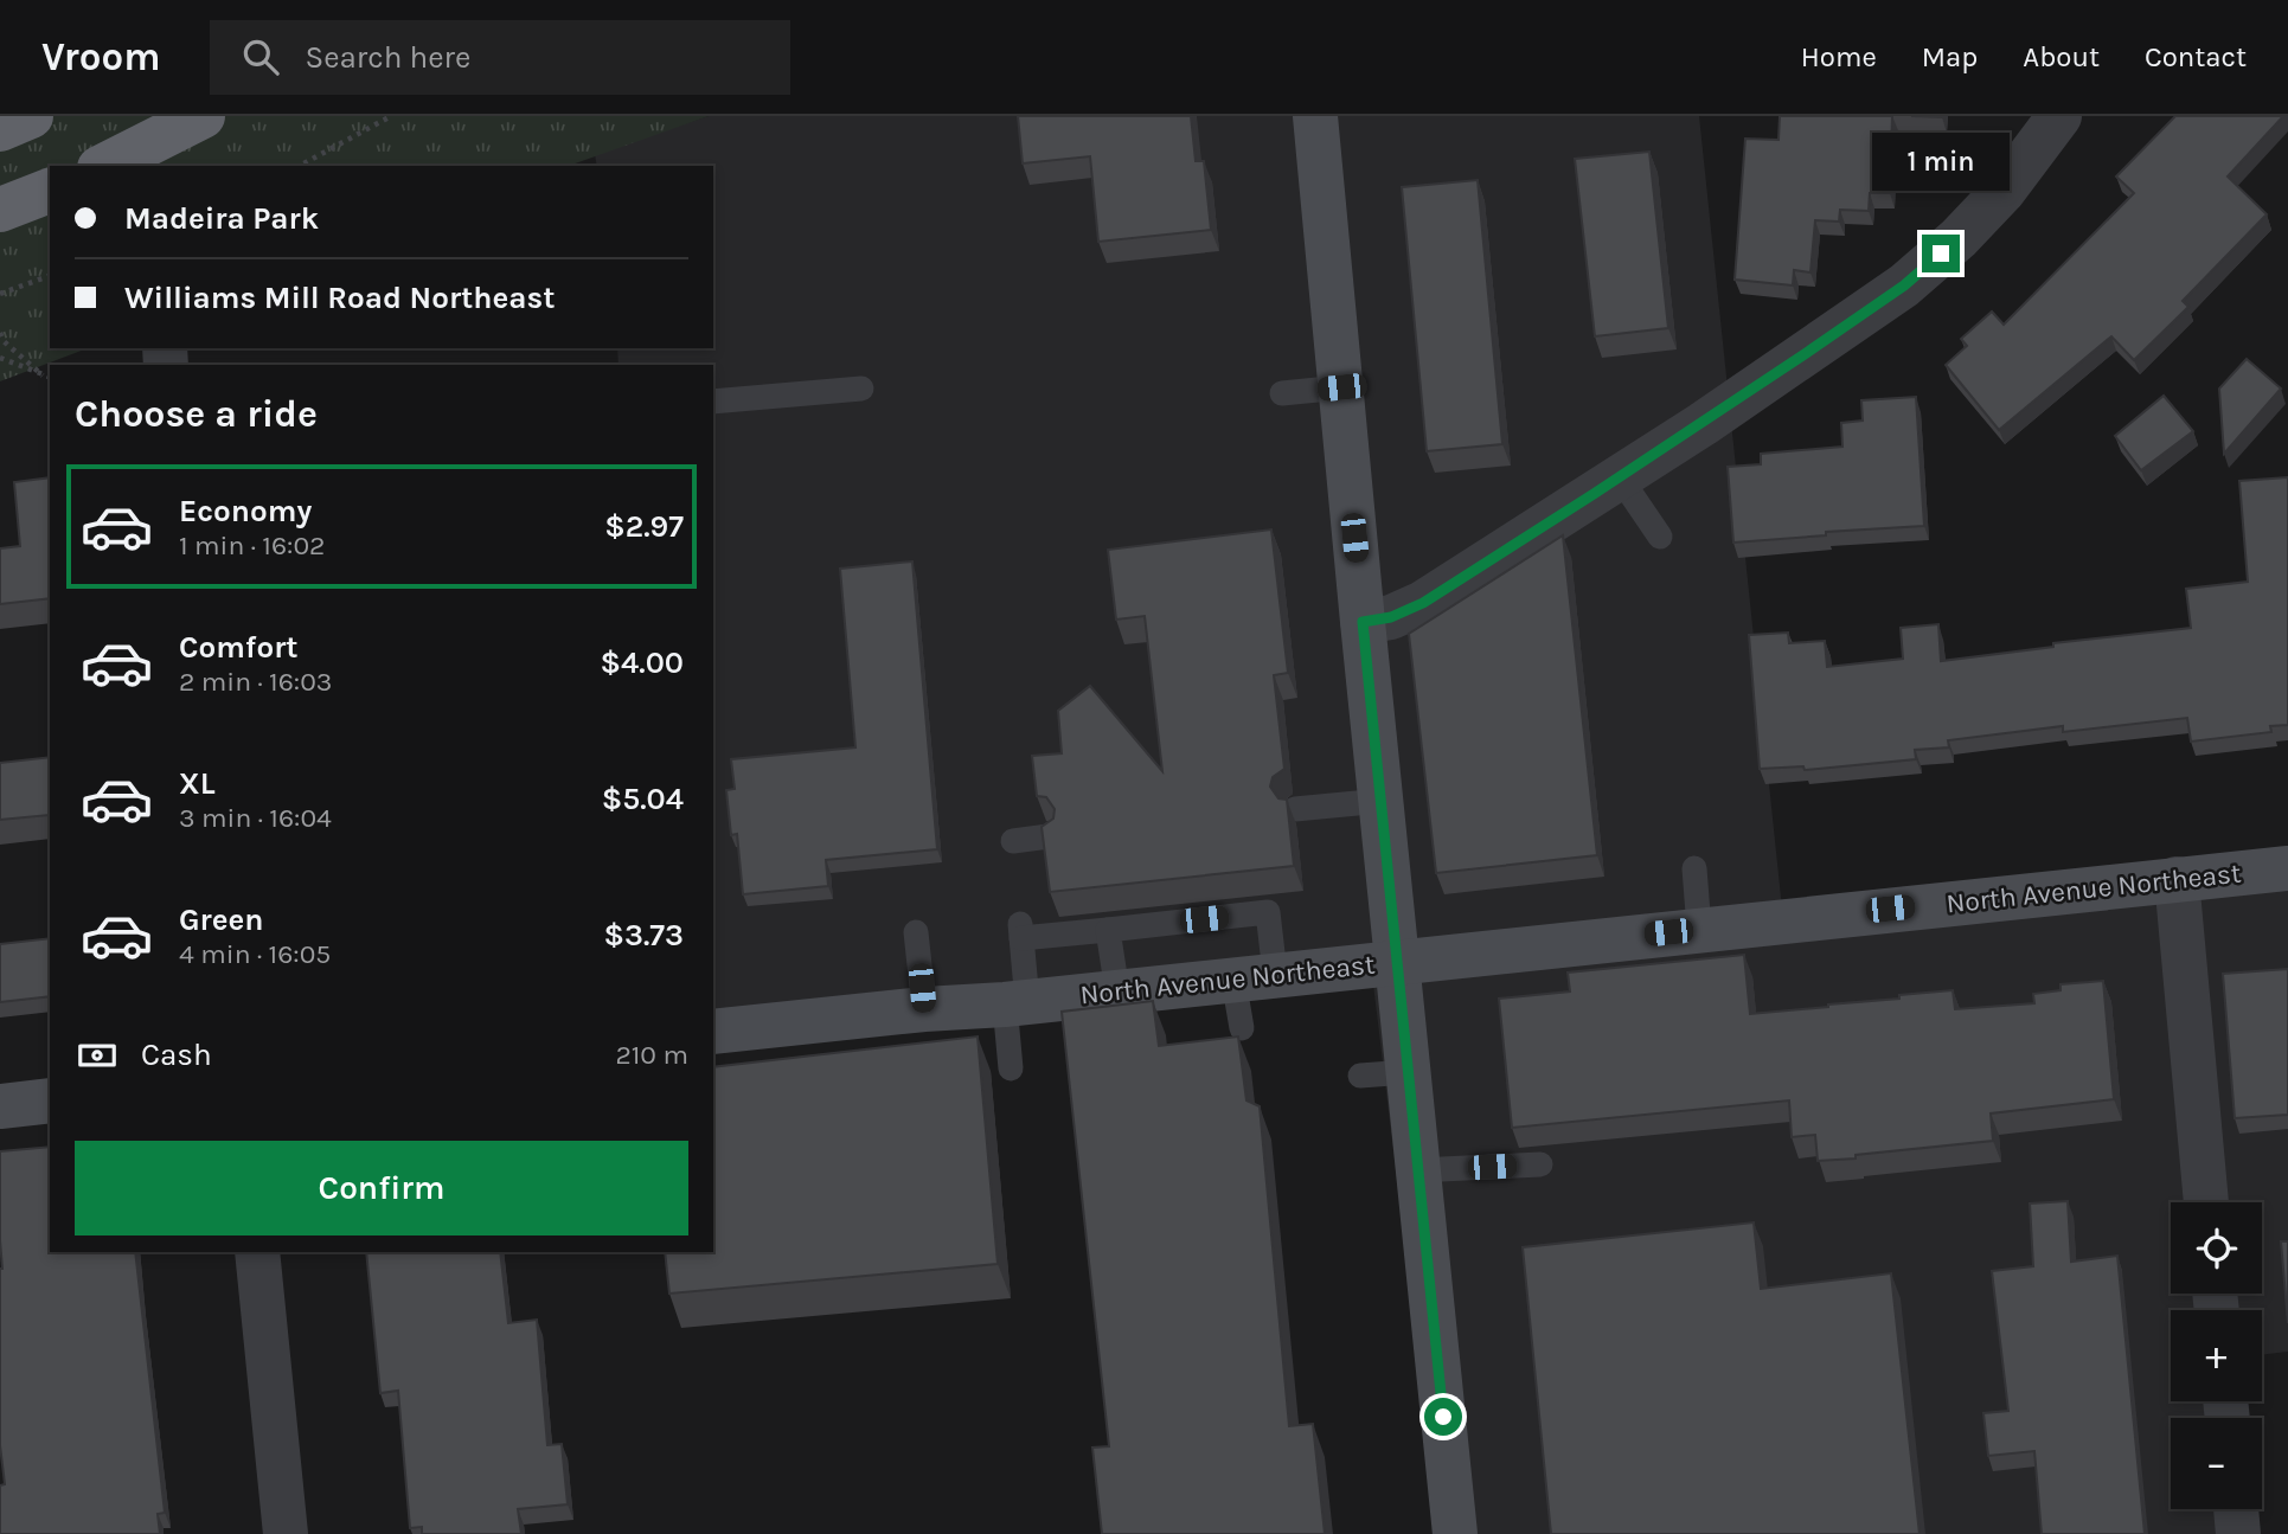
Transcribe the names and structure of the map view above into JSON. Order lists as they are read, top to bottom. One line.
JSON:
{"streets":{"main road":["North Avenue Northeast"]},"page":{"header":"Vroom","search":"Search here","nav":["Home","Map","About","Contact"],"bubble":"1 min","banner":["Madeira Park","Williams Mill Road Northeast"],"heading":"Choose a ride","list":[{"name":"Economy","note":"1 min · 16:02","value":"$2.97"},{"name":"Comfort","note":"2 min · 16:03","value":"$4.00"},{"name":"XL","note":"3 min · 16:04","value":"$5.04"},{"name":"Green","note":"4 min · 16:05","value":"$3.73"}],"pay":["Cash","210 m"],"buttons":"Confirm","map_buttons":["+","−"]}}
